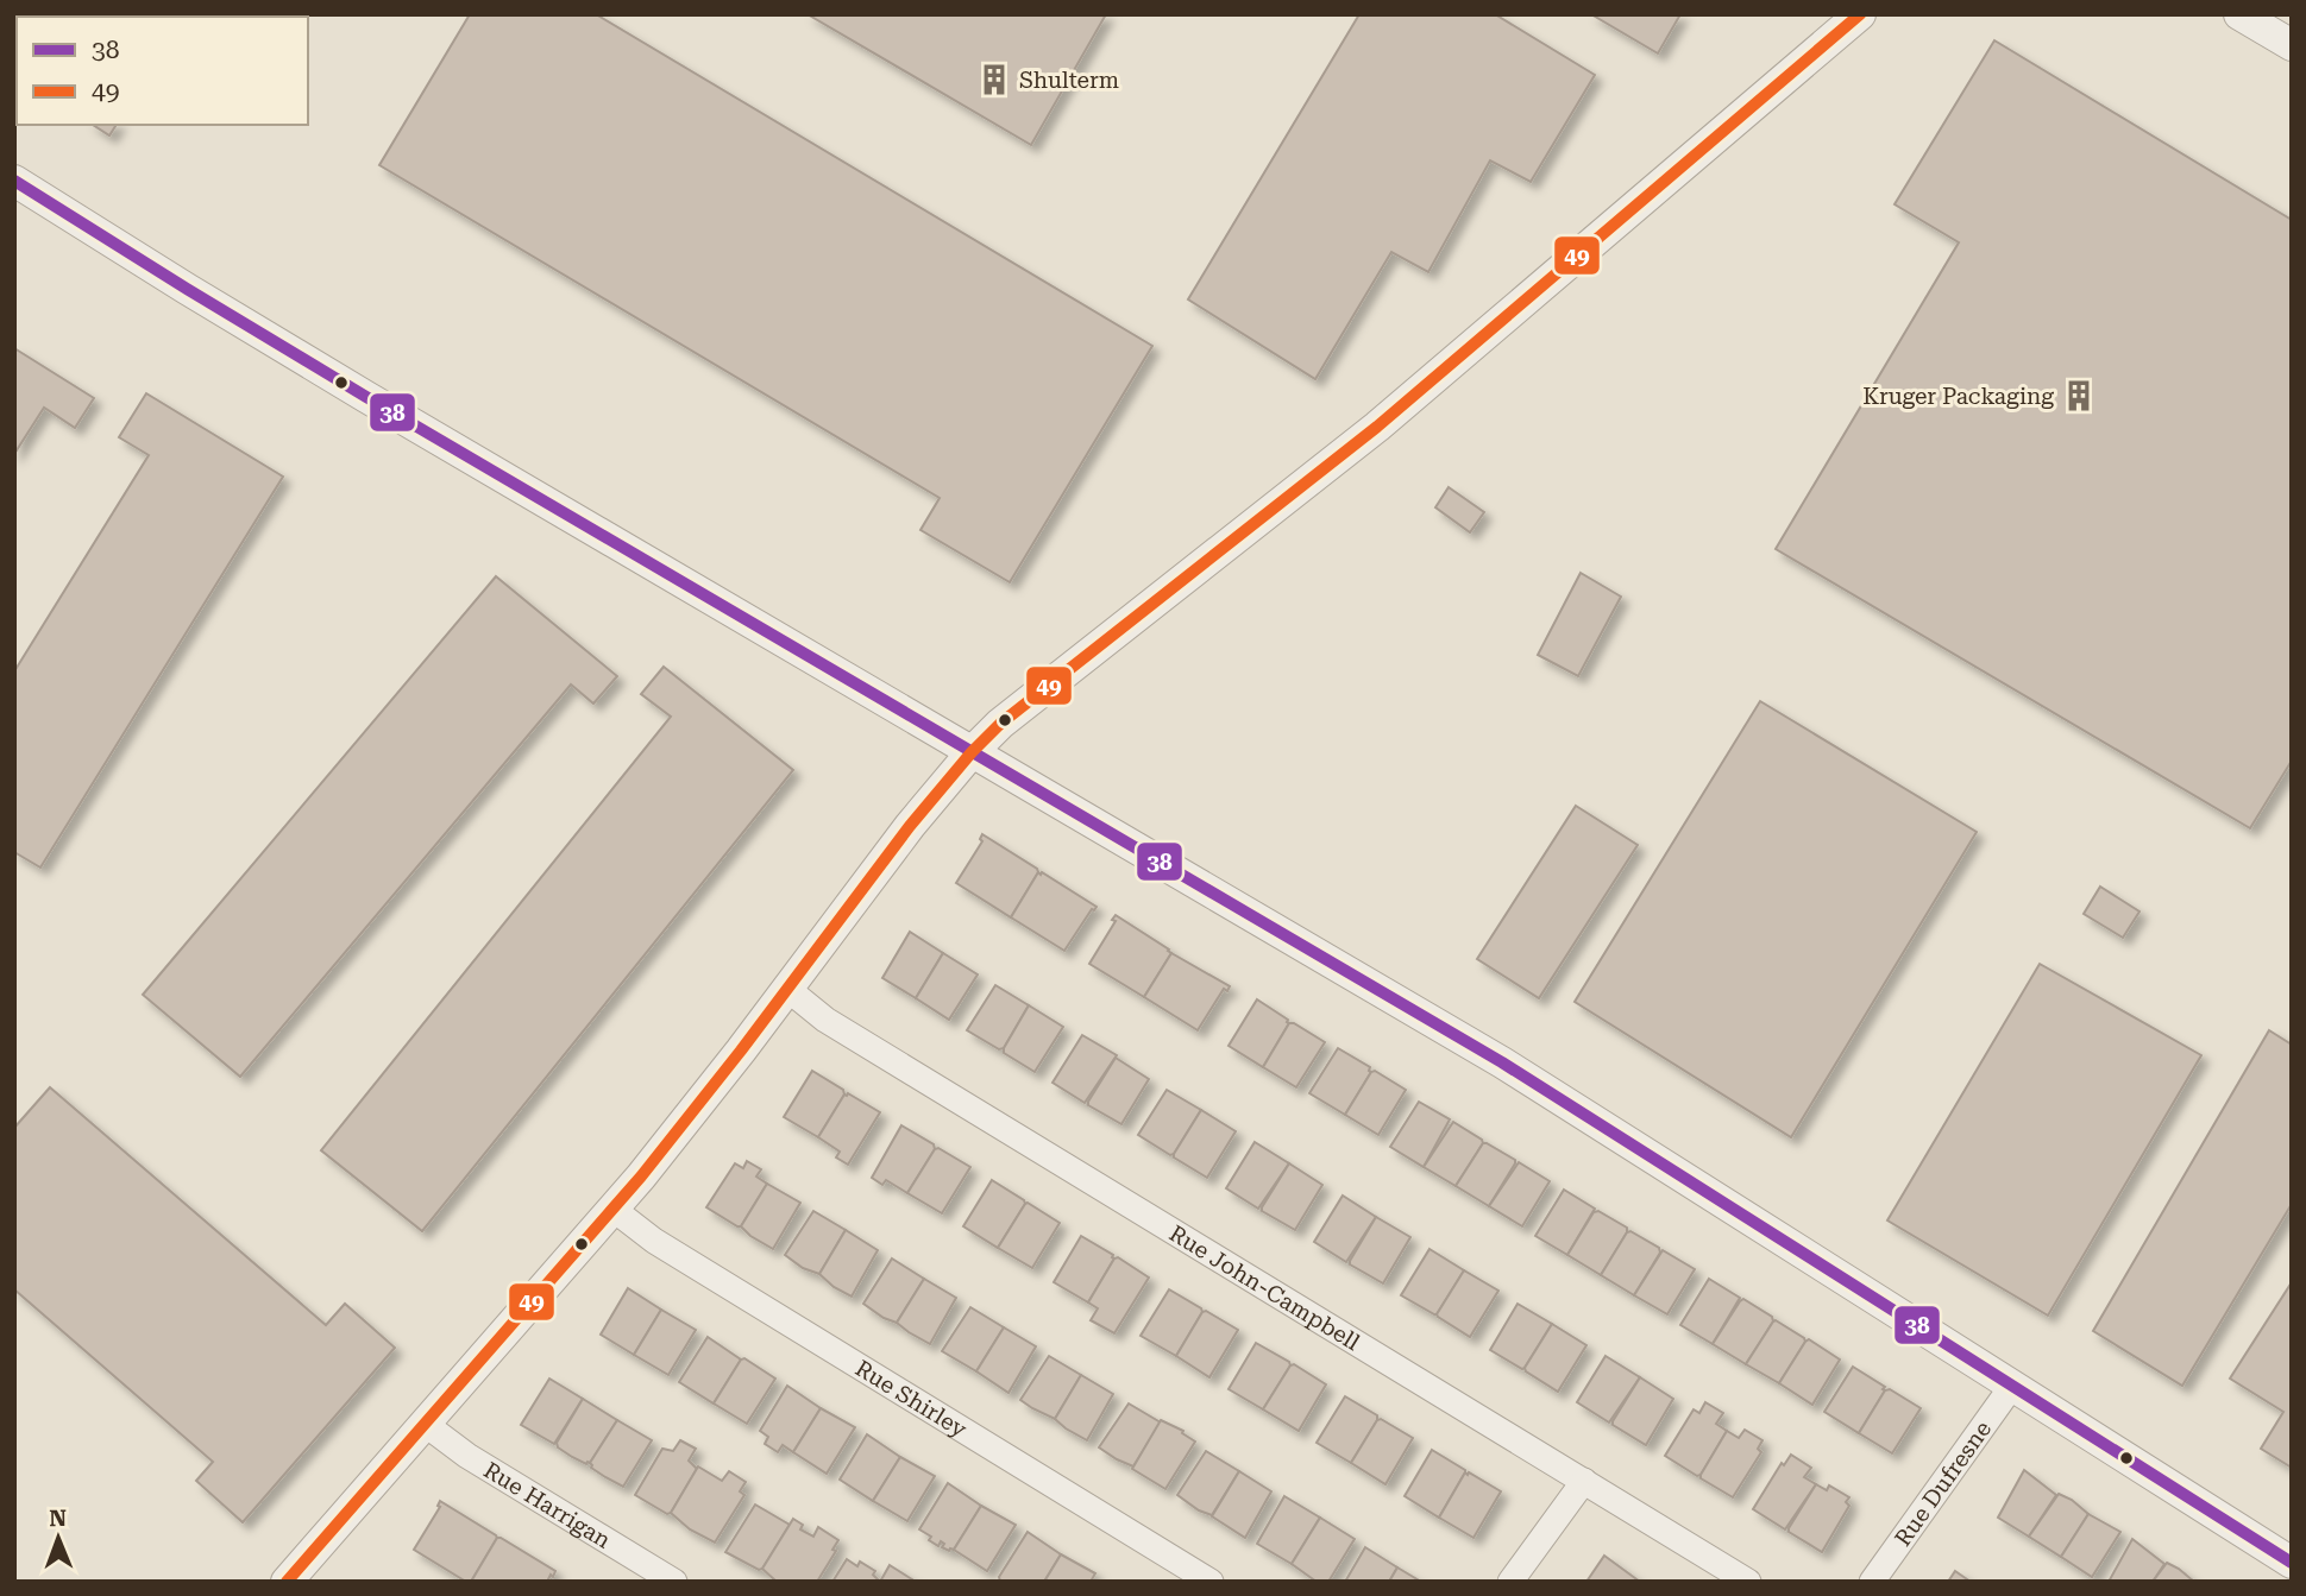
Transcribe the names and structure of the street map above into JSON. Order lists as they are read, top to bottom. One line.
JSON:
{"streets":{"street":["Rue John-Campbell","Rue Shirley","Rue Dufresne","Rue Harrigan"]},"places":{"building":["Shulterm","Kruger Packaging"]},"lines":["transit line 49","transit line 38"],"legend":["38","49"],"north":"top"}
